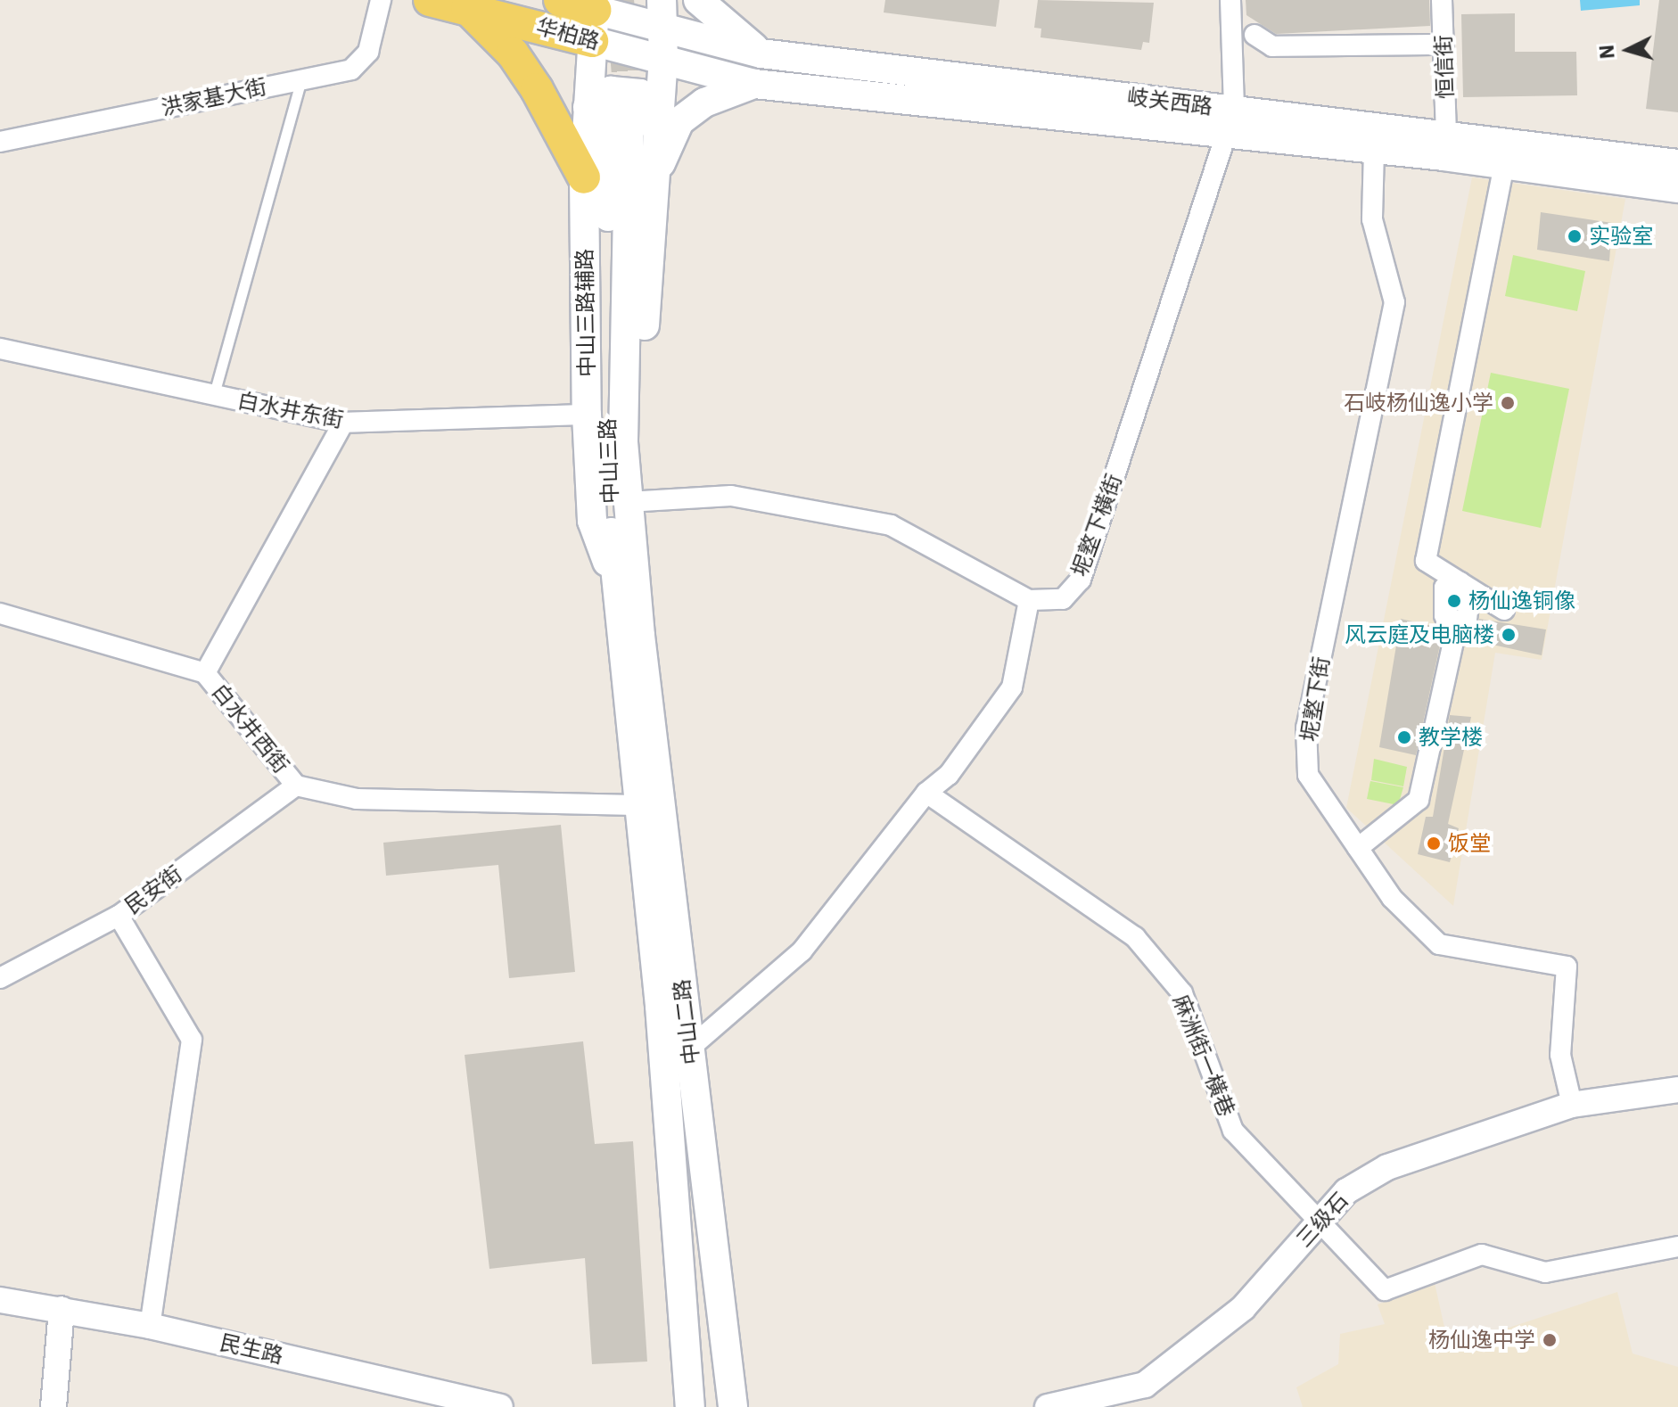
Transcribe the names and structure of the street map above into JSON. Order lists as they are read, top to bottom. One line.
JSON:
{"streets":{"main road":["华柏路","岐关西路","中山三路辅路","中山三路","中山二路"],"street":["恒信街","洪家基大街","白水井东街","坭墪下橫街","坭墪下街","白水井西街","民安街","麻洲街一橫巷","三级石","民生路"]},"crossings":[["华柏路","岐关西路"],["华柏路","中山三路辅路"],["恒信街","岐关西路"],["岐关西路","坭墪下橫街"],["岐关西路","坭墪下街"],["中山三路辅路","白水井东街"],["中山三路辅路","中山三路"],["中山三路","中山二路"],["坭墪下街","三级石"],["白水井西街","民安街"],["白水井西街","中山二路"],["麻洲街一橫巷","三级石"]],"places":["实验室","石岐杨仙逸小学","杨仙逸铜像","风云庭及电脑楼","教学楼","饭堂","杨仙逸中学"],"north":"left"}
